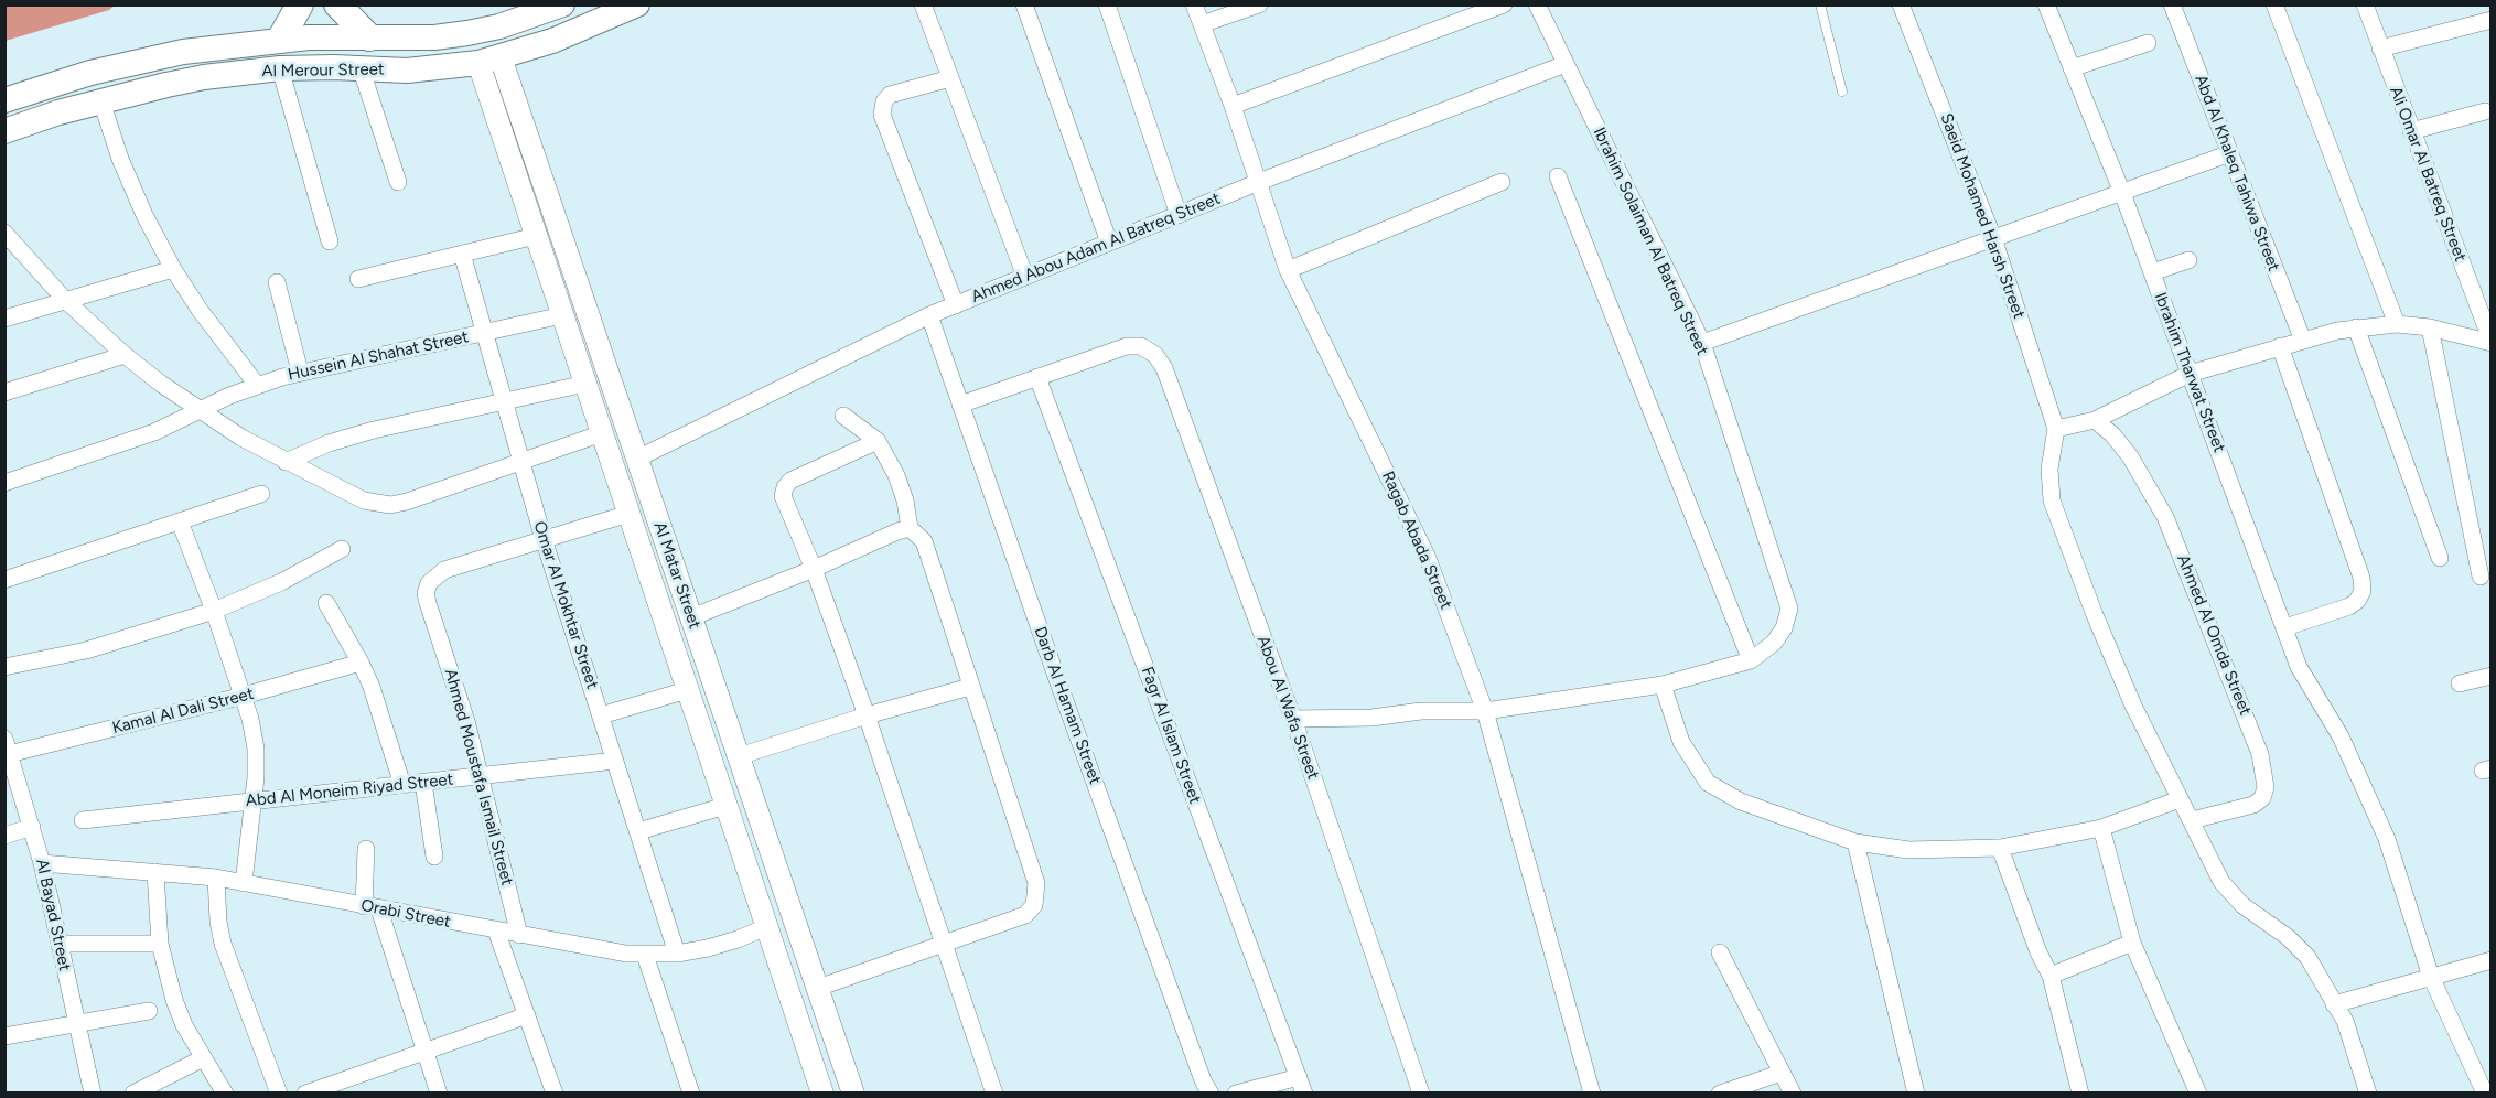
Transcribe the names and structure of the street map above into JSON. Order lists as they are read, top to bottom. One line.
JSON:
{"streets":{"main road":["Al Merour Street"],"street":["Abd Al Khaleq Tahiwa Street","Ali Omar Al Batreq Street","Saeid Mohamed Harsh Street","Ibrahim Solaiman Al Batreq Street","Ahmed Abou Adam Al Batreq Street","Hussein Al Shahat Street","Ibrahim Tharwat Street","Ragab Abada Street","Al Matar Street","Omar Al Mokhtar Street","Ahmed Al Omda Street","Darb Al Hamam Street","Abou Al Wafa Street","Kamal Al Dali Street","Fagr Al Islam Street","Ahmed Moustafa Ismail Street","Abd Al Moneim Riyad Street","Orabi Street","Al Bayad Street"]},"crossings":[["Al Merour Street","Al Matar Street"],["Ibrahim Solaiman Al Batreq Street","Ahmed Abou Adam Al Batreq Street"],["Ahmed Abou Adam Al Batreq Street","Ragab Abada Street"],["Ahmed Abou Adam Al Batreq Street","Al Matar Street"],["Ahmed Abou Adam Al Batreq Street","Darb Al Hamam Street"],["Hussein Al Shahat Street","Al Matar Street"],["Hussein Al Shahat Street","Omar Al Mokhtar Street"],["Al Matar Street","Orabi Street"],["Omar Al Mokhtar Street","Ahmed Moustafa Ismail Street"],["Omar Al Mokhtar Street","Abd Al Moneim Riyad Street"],["Omar Al Mokhtar Street","Orabi Street"],["Abou Al Wafa Street","Fagr Al Islam Street"],["Kamal Al Dali Street","Al Bayad Street"],["Ahmed Moustafa Ismail Street","Abd Al Moneim Riyad Street"],["Ahmed Moustafa Ismail Street","Orabi Street"],["Orabi Street","Al Bayad Street"]]}
